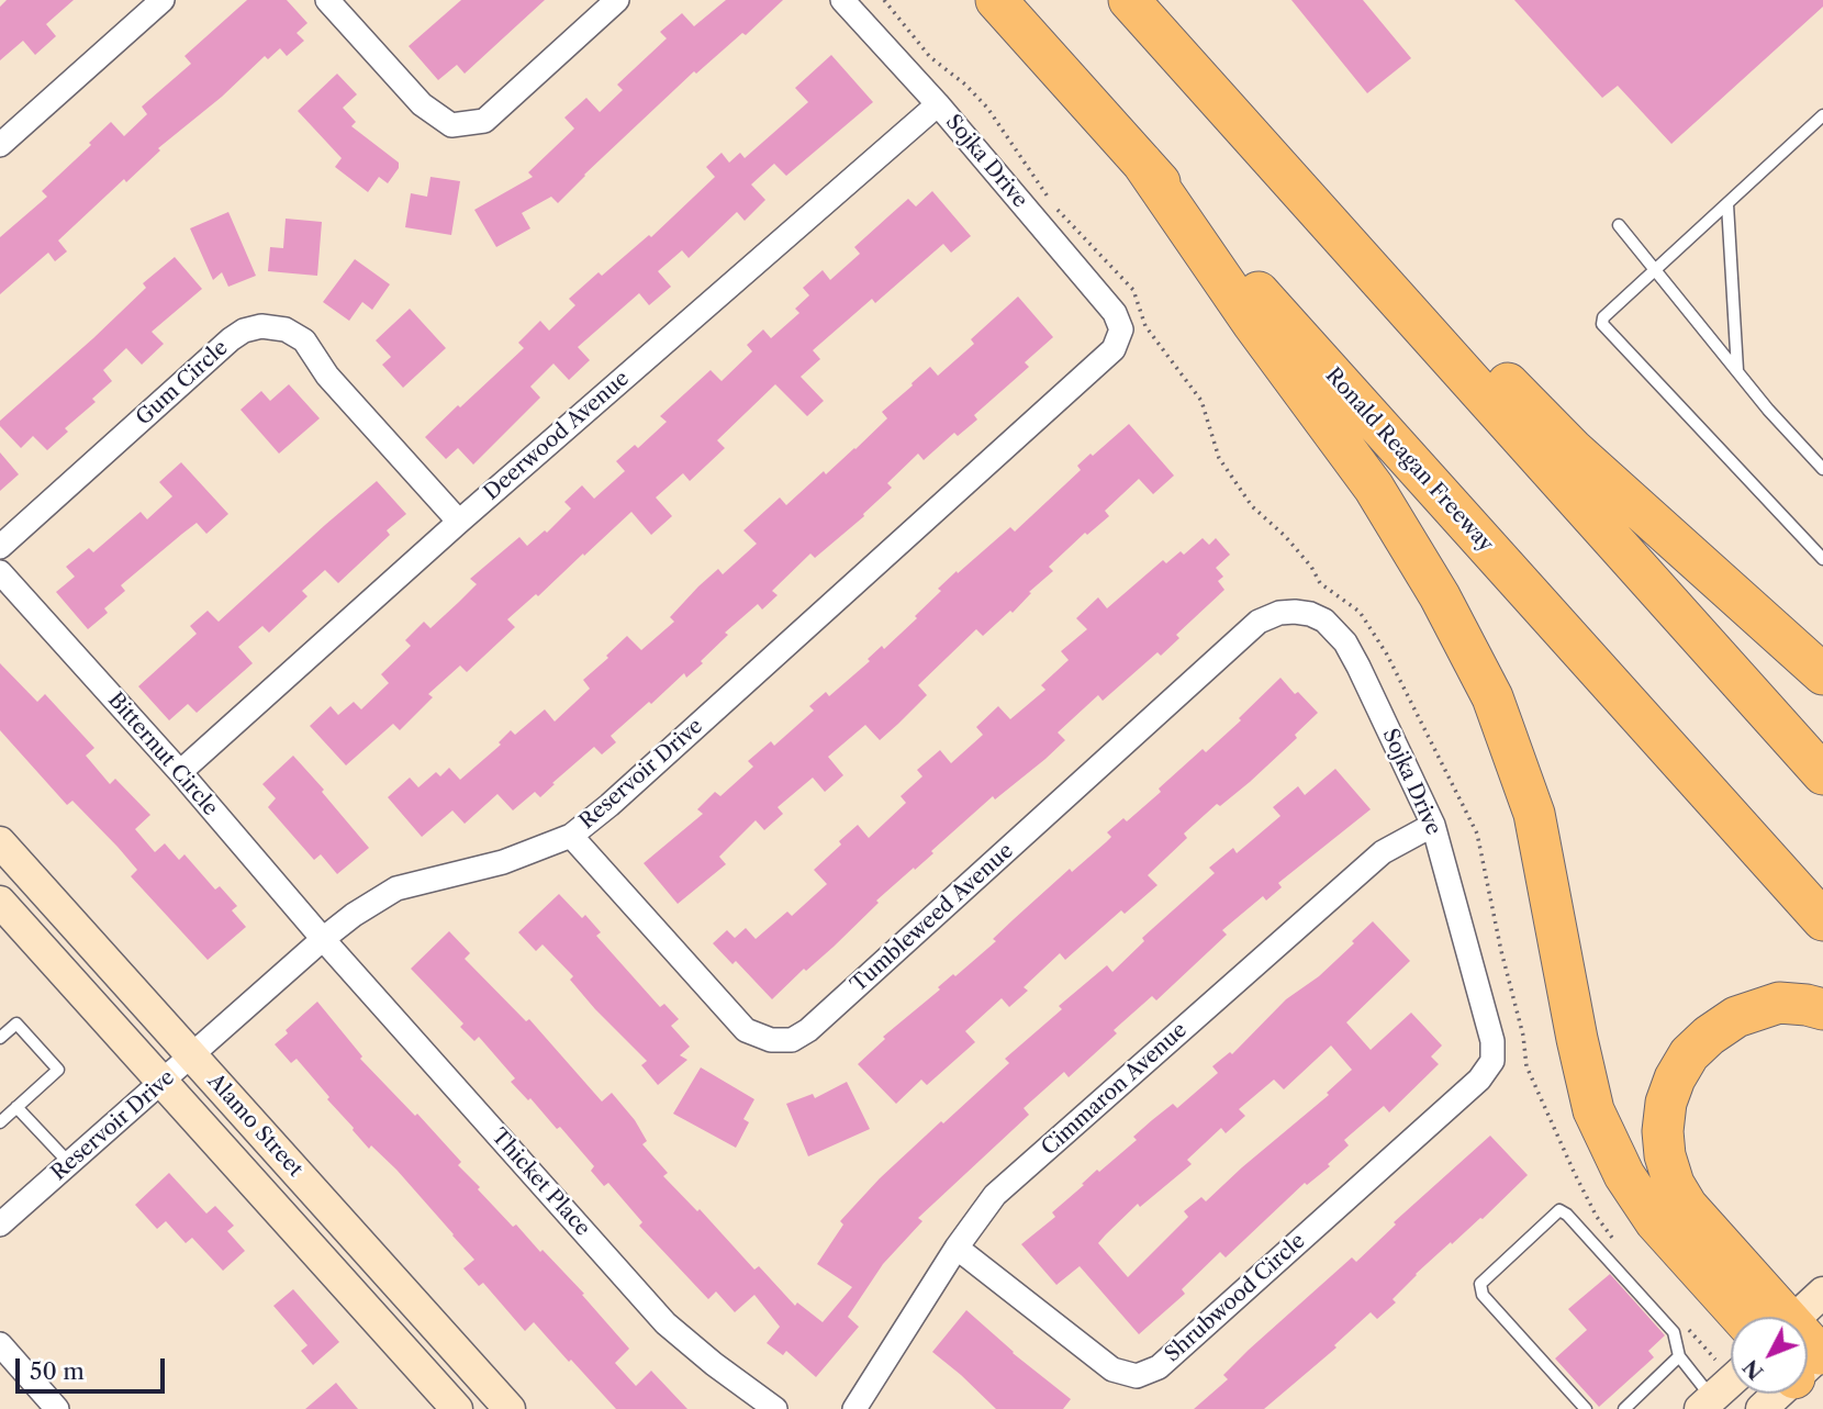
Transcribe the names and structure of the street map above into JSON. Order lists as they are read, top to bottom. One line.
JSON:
{"streets":{"highway":["Ronald Reagan Freeway"],"main road":["Alamo Street"],"street":["Sojka Drive","Gum Circle","Deerwood Avenue","Bitternut Circle","Reservoir Drive","Tumbleweed Avenue","Cimmaron Avenue","Thicket Place","Shrubwood Circle"]},"crossings":[["Sojka Drive","Deerwood Avenue"],["Sojka Drive","Reservoir Drive"],["Sojka Drive","Tumbleweed Avenue"],["Sojka Drive","Cimmaron Avenue"],["Sojka Drive","Shrubwood Circle"],["Gum Circle","Deerwood Avenue"],["Deerwood Avenue","Bitternut Circle"],["Bitternut Circle","Reservoir Drive"],["Bitternut Circle","Thicket Place"],["Reservoir Drive","Tumbleweed Avenue"],["Reservoir Drive","Alamo Street"],["Reservoir Drive","Thicket Place"],["Cimmaron Avenue","Shrubwood Circle"]],"scale_bar":"50 m","north":"bottom left"}
